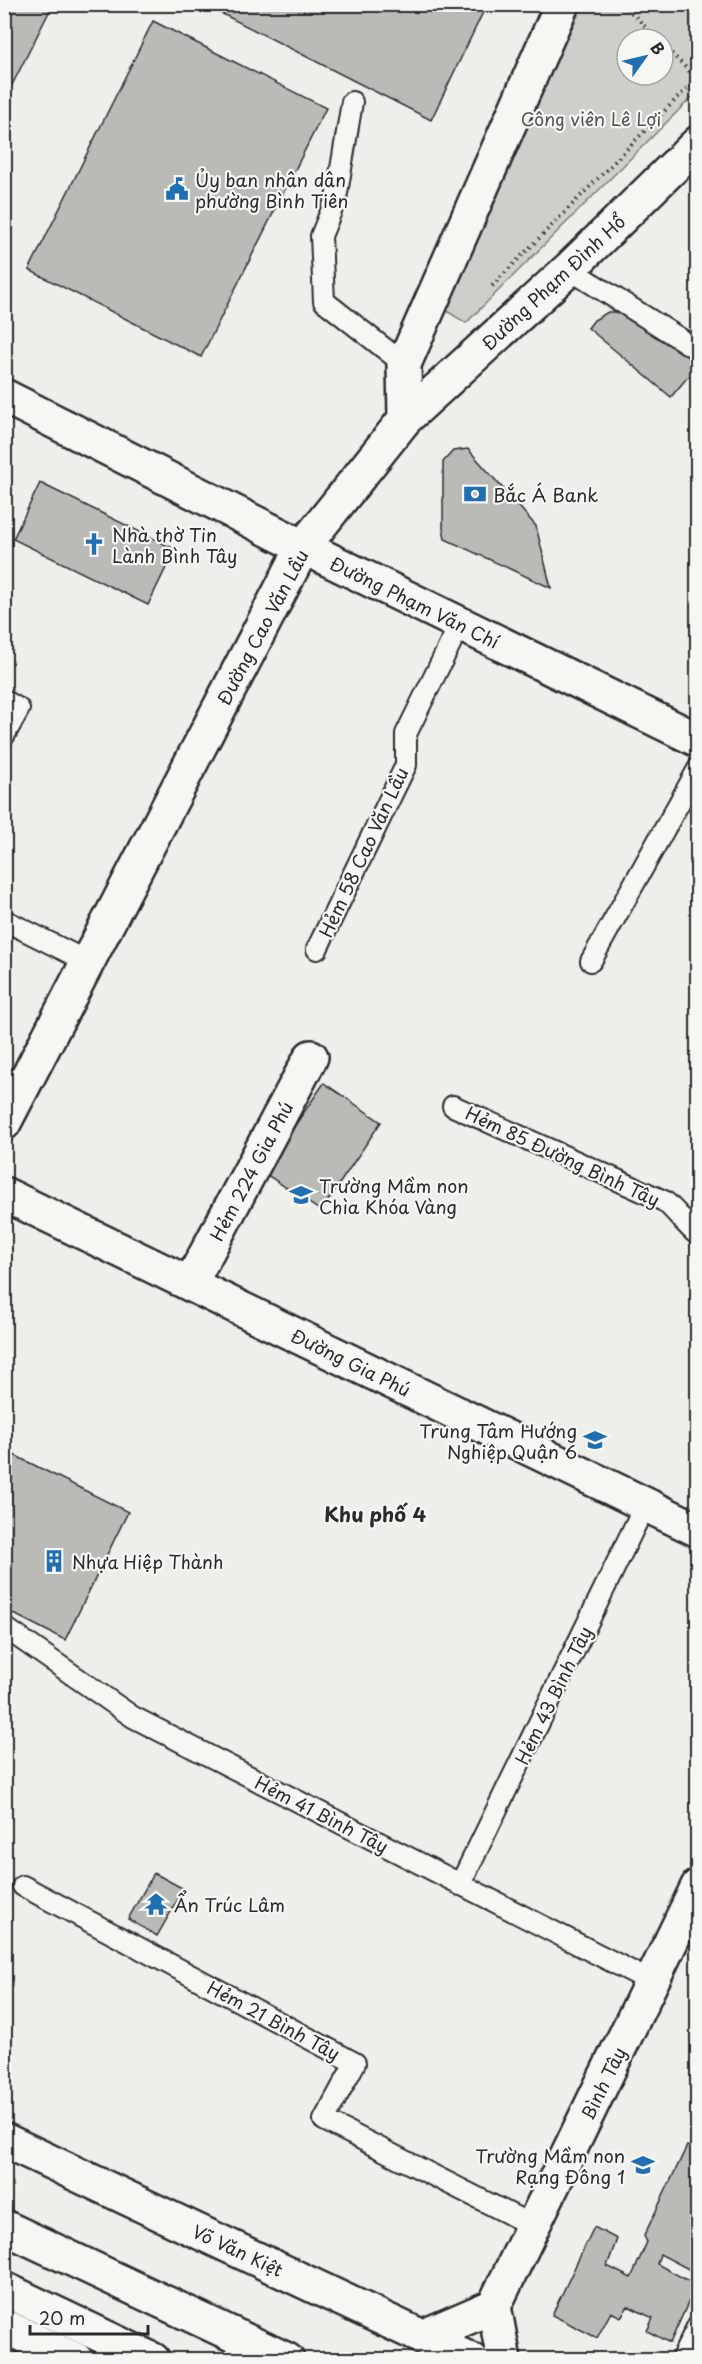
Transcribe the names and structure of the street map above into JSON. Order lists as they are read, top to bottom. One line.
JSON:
{"streets":{"main road":["Đường Phạm Đình Hổ","Đường Phạm Văn Chí","Đường Cao Văn Lầu","Hẻm 224 Gia Phú","Đường Gia Phú","Bình Tây","Võ Văn Kiệt"],"lane":["Hẻm 58 Cao Văn Lầu","Hẻm 85 Đường Bình Tây","Hẻm 43 Bình Tây","Hẻm 41 Bình Tây","Hẻm 21 Bình Tây"]},"crossings":[["Đường Phạm Đình Hổ","Đường Cao Văn Lầu"],["Đường Phạm Văn Chí","Đường Cao Văn Lầu"],["Đường Phạm Văn Chí","Hẻm 58 Cao Văn Lầu"],["Hẻm 224 Gia Phú","Đường Gia Phú"],["Đường Gia Phú","Hẻm 43 Bình Tây"],["Hẻm 43 Bình Tây","Hẻm 41 Bình Tây"],["Hẻm 41 Bình Tây","Bình Tây"],["Hẻm 21 Bình Tây","Bình Tây"]],"districts":["Khu phố 4"],"parks":["Công viên Lê Lợi"],"places":{"public building":["Ủy ban nhân dân phường Bình Tiên"],"bank":["Bắc Á Bank"],"church":["Nhà thờ Tin Lành Bình Tây"],"school or university":["Trường Mầm non Chìa Khóa Vàng","Trung Tâm Hướng Nghiệp Quận 6","Trường Mầm non Rạng Đông 1"],"building":["Nhựa Hiệp Thành"],"temple":["Ẩn Trúc Lâm"]},"scale_bar":"20 m","north":"top right"}
